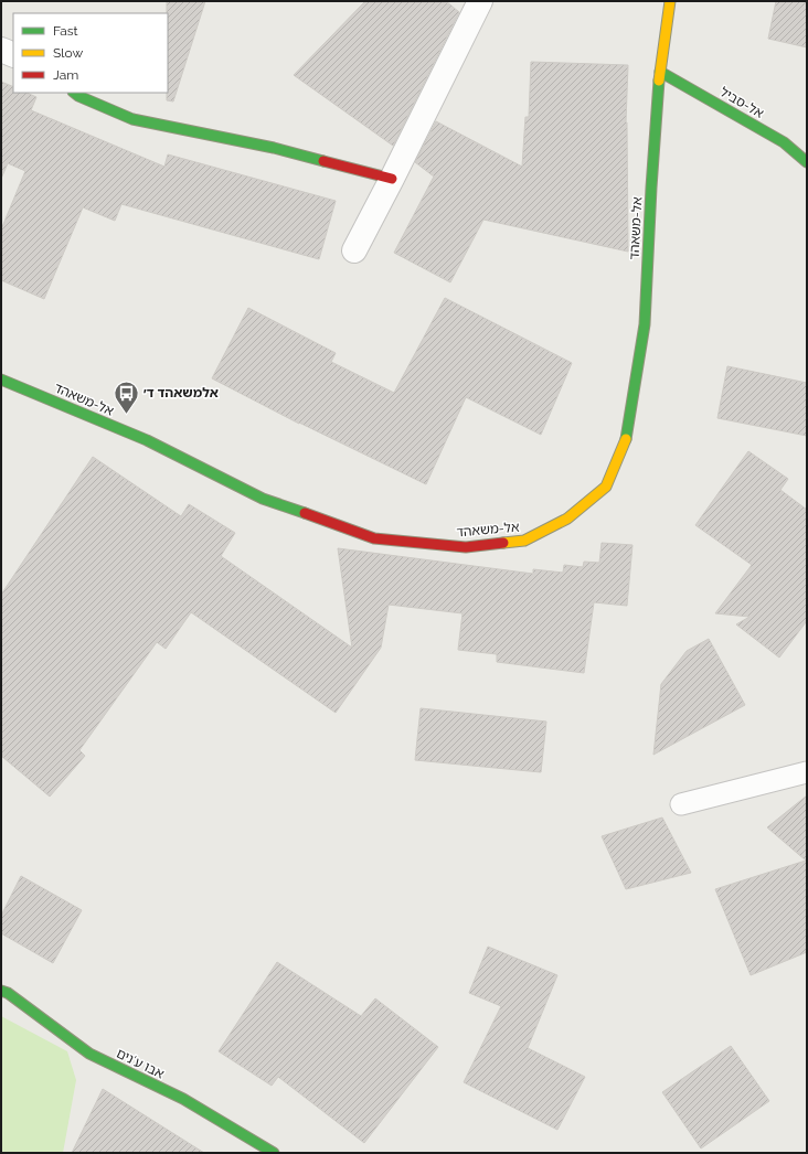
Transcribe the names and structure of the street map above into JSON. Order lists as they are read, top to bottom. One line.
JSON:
{"streets":{"street":["אל-סביל","אל-משאהד","אבו ע'נים"]},"crossings":[["אל-סביל","אל-משאהד"]],"places":{"bus stop":["אלמשאהד ד׳"]},"legend":["Fast","Slow","Jam"]}
